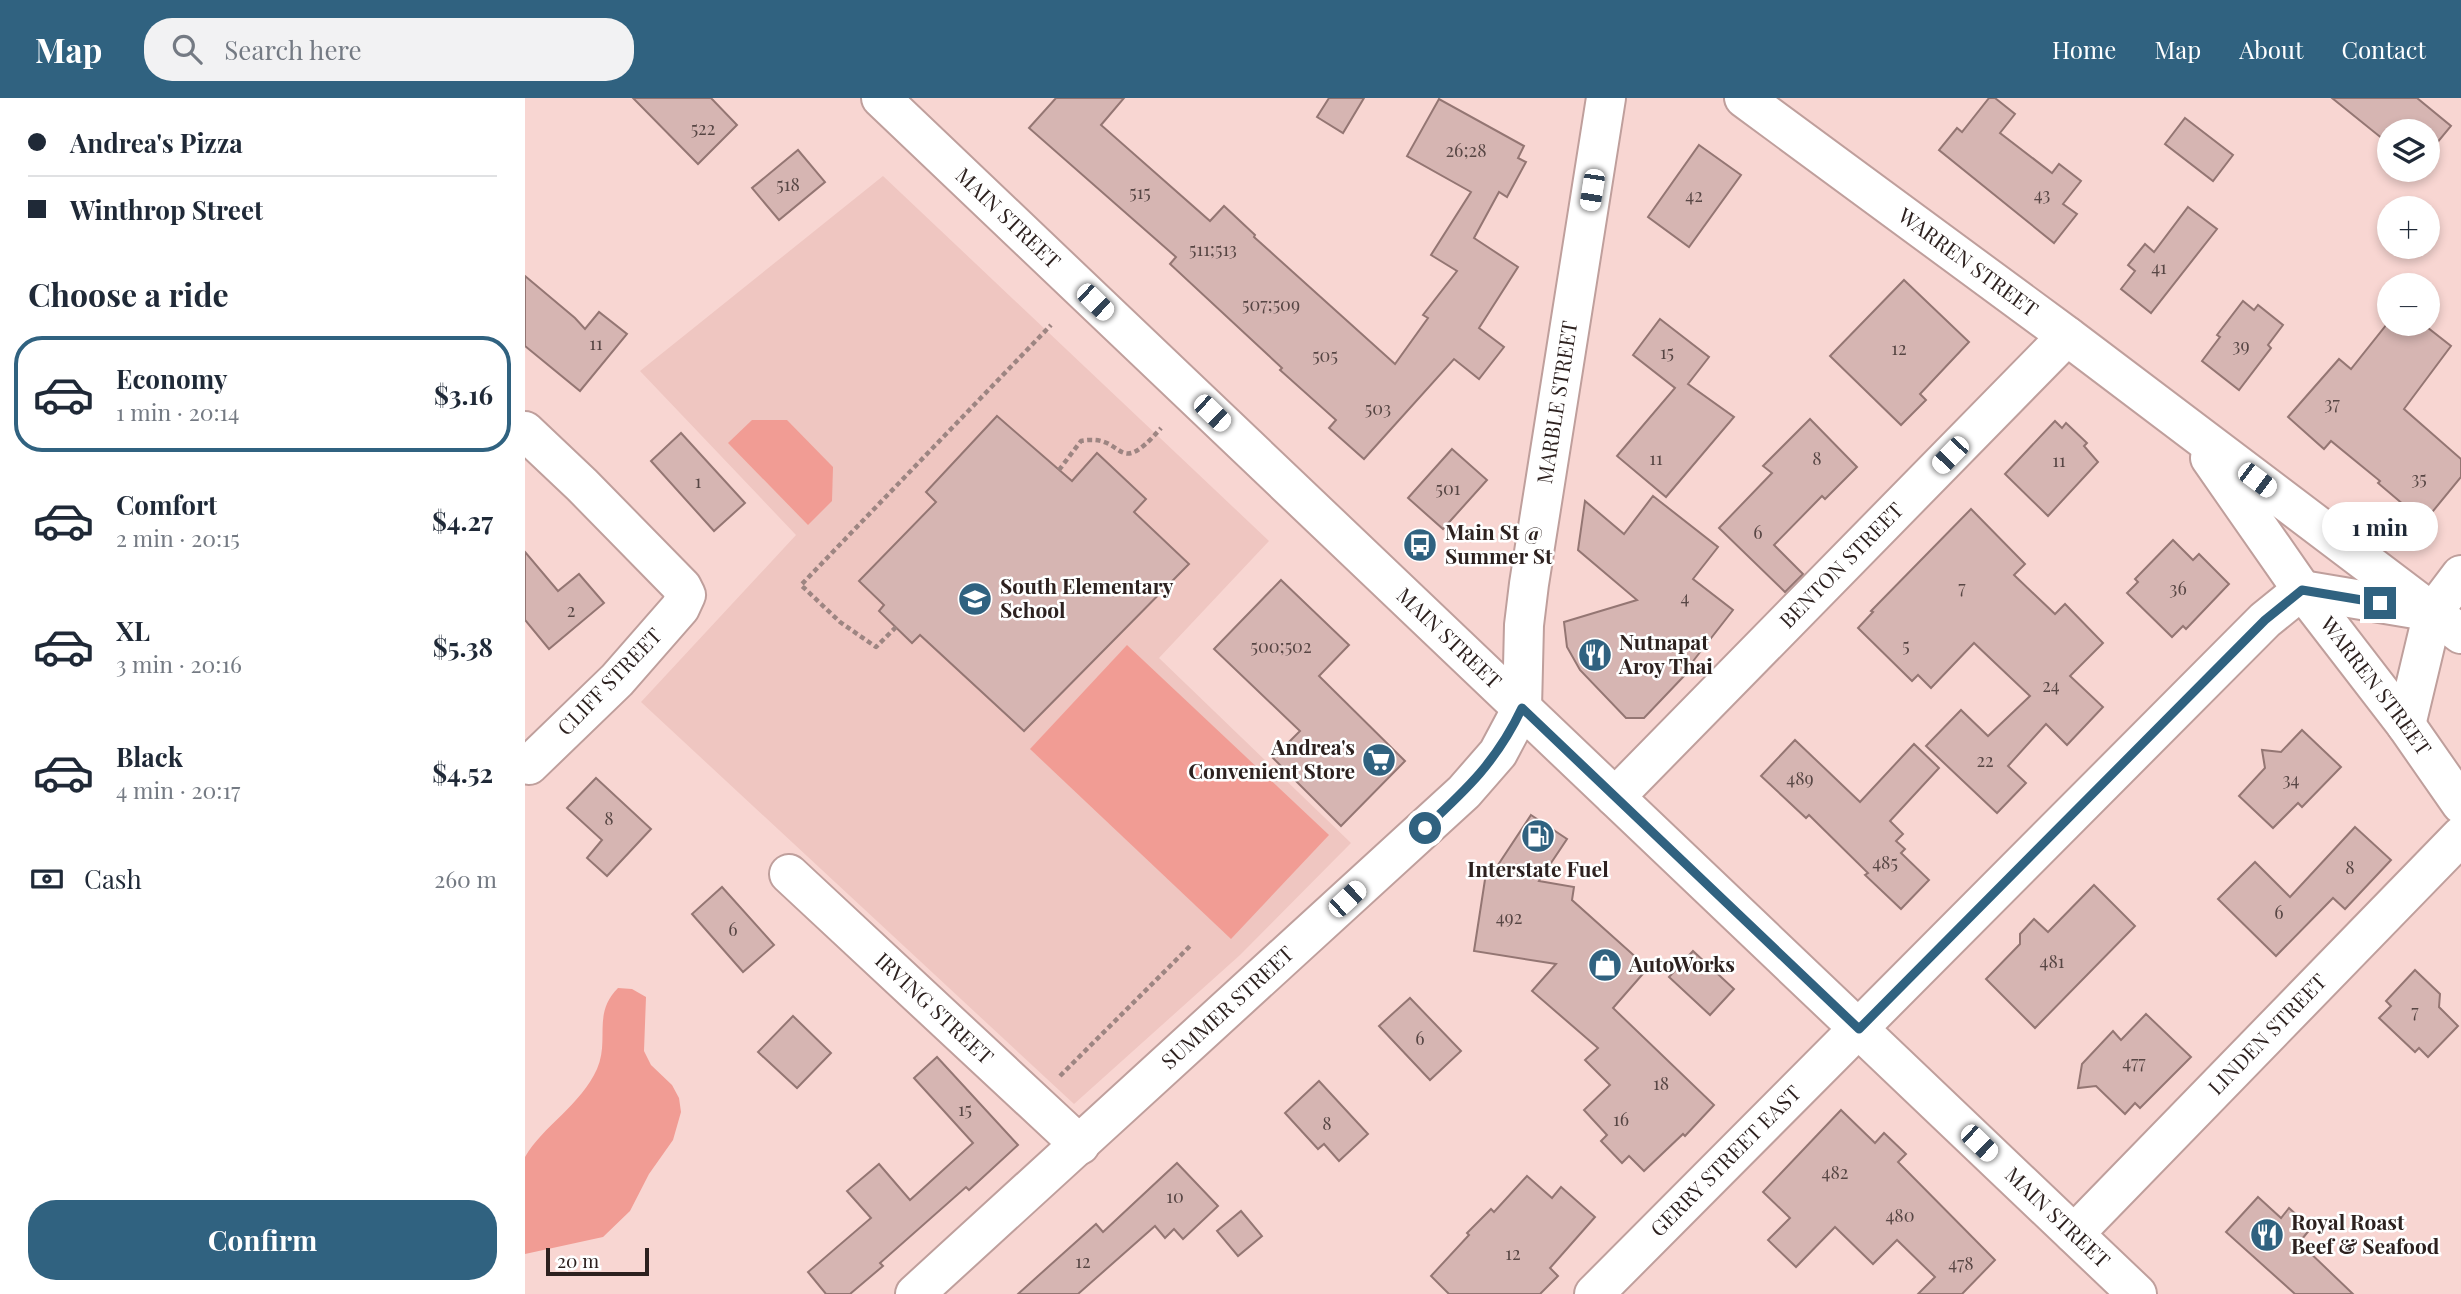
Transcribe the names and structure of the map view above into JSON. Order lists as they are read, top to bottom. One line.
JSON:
{"streets":{"street":["MAIN STREET","WARREN STREET","MARBLE STREET","BENTON STREET","CLIFF STREET","IRVING STREET","SUMMER STREET","LINDEN STREET","GERRY STREET EAST"]},"crossings":[["MAIN STREET","MARBLE STREET"],["MAIN STREET","BENTON STREET"],["MAIN STREET","SUMMER STREET"],["MAIN STREET","LINDEN STREET"],["MAIN STREET","GERRY STREET EAST"],["WARREN STREET","BENTON STREET"],["WARREN STREET","GERRY STREET EAST"],["MARBLE STREET","SUMMER STREET"],["IRVING STREET","SUMMER STREET"]],"places":{"bus stop":["Main St @ Summer St"],"school or university":["South Elementary School"],"restaurant":["Nutnapat Aroy Thai","Royal Roast Beef & Seafood"],"supermarket":["Andrea's Convenient Store"],"fuel station":["Interstate Fuel"],"shop":["AutoWorks"]},"house_numbers":["522","26;28","518","515","43","42","511;513","41","507;509","11","39","12","15","505","37","503","11","8","11","35","1","501","6","7","36","4","2","5","500;502","24","22","489","34","8","485","8","6","492","6","481","7","6","477","18","15","16","8","482","10","480","12","12","478"],"scale_bar":"20 m","page":{"header":"Map","search":"Search here","nav":["Home","Map","About","Contact"],"banner":["Andrea's Pizza","Winthrop Street"],"map_buttons":["+","−"],"heading":"Choose a ride","list":[{"name":"Economy","note":"1 min · 20:14","value":"$3.16"},{"name":"Comfort","note":"2 min · 20:15","value":"$4.27"},{"name":"XL","note":"3 min · 20:16","value":"$5.38"},{"name":"Black","note":"4 min · 20:17","value":"$4.52"}],"bubble":"1 min","pay":["Cash","260 m"],"buttons":"Confirm","scale":"20 m"}}
